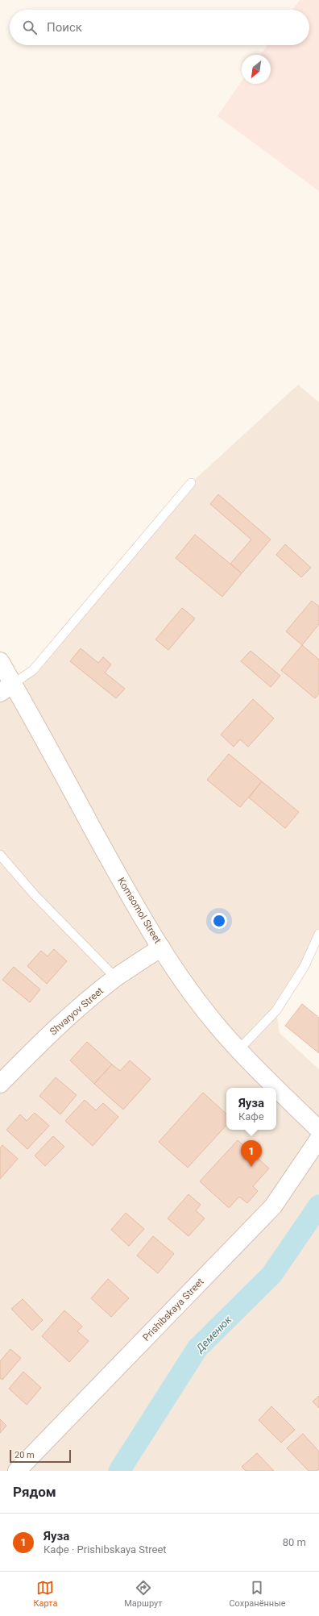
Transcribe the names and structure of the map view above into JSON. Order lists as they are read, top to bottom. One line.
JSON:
{"streets":{"street":["Komsomol Street","Shvaryov Street","Prishibskaya Street"]},"crossings":[["Komsomol Street","Shvaryov Street"]],"water":["Деменюк"],"scale_bar":"20 m","north":"bottom left","page":{"search":"Поиск","popup":["Яуза","Кафе"],"pins":"1","scale":"20 m","heading":"Рядом","list":[{"mark":"1","name":"Яуза","note":"Кафе · Prishibskaya Street","value":"80 m"}],"nav":["Карта","Маршрут","Сохранённые"]}}
